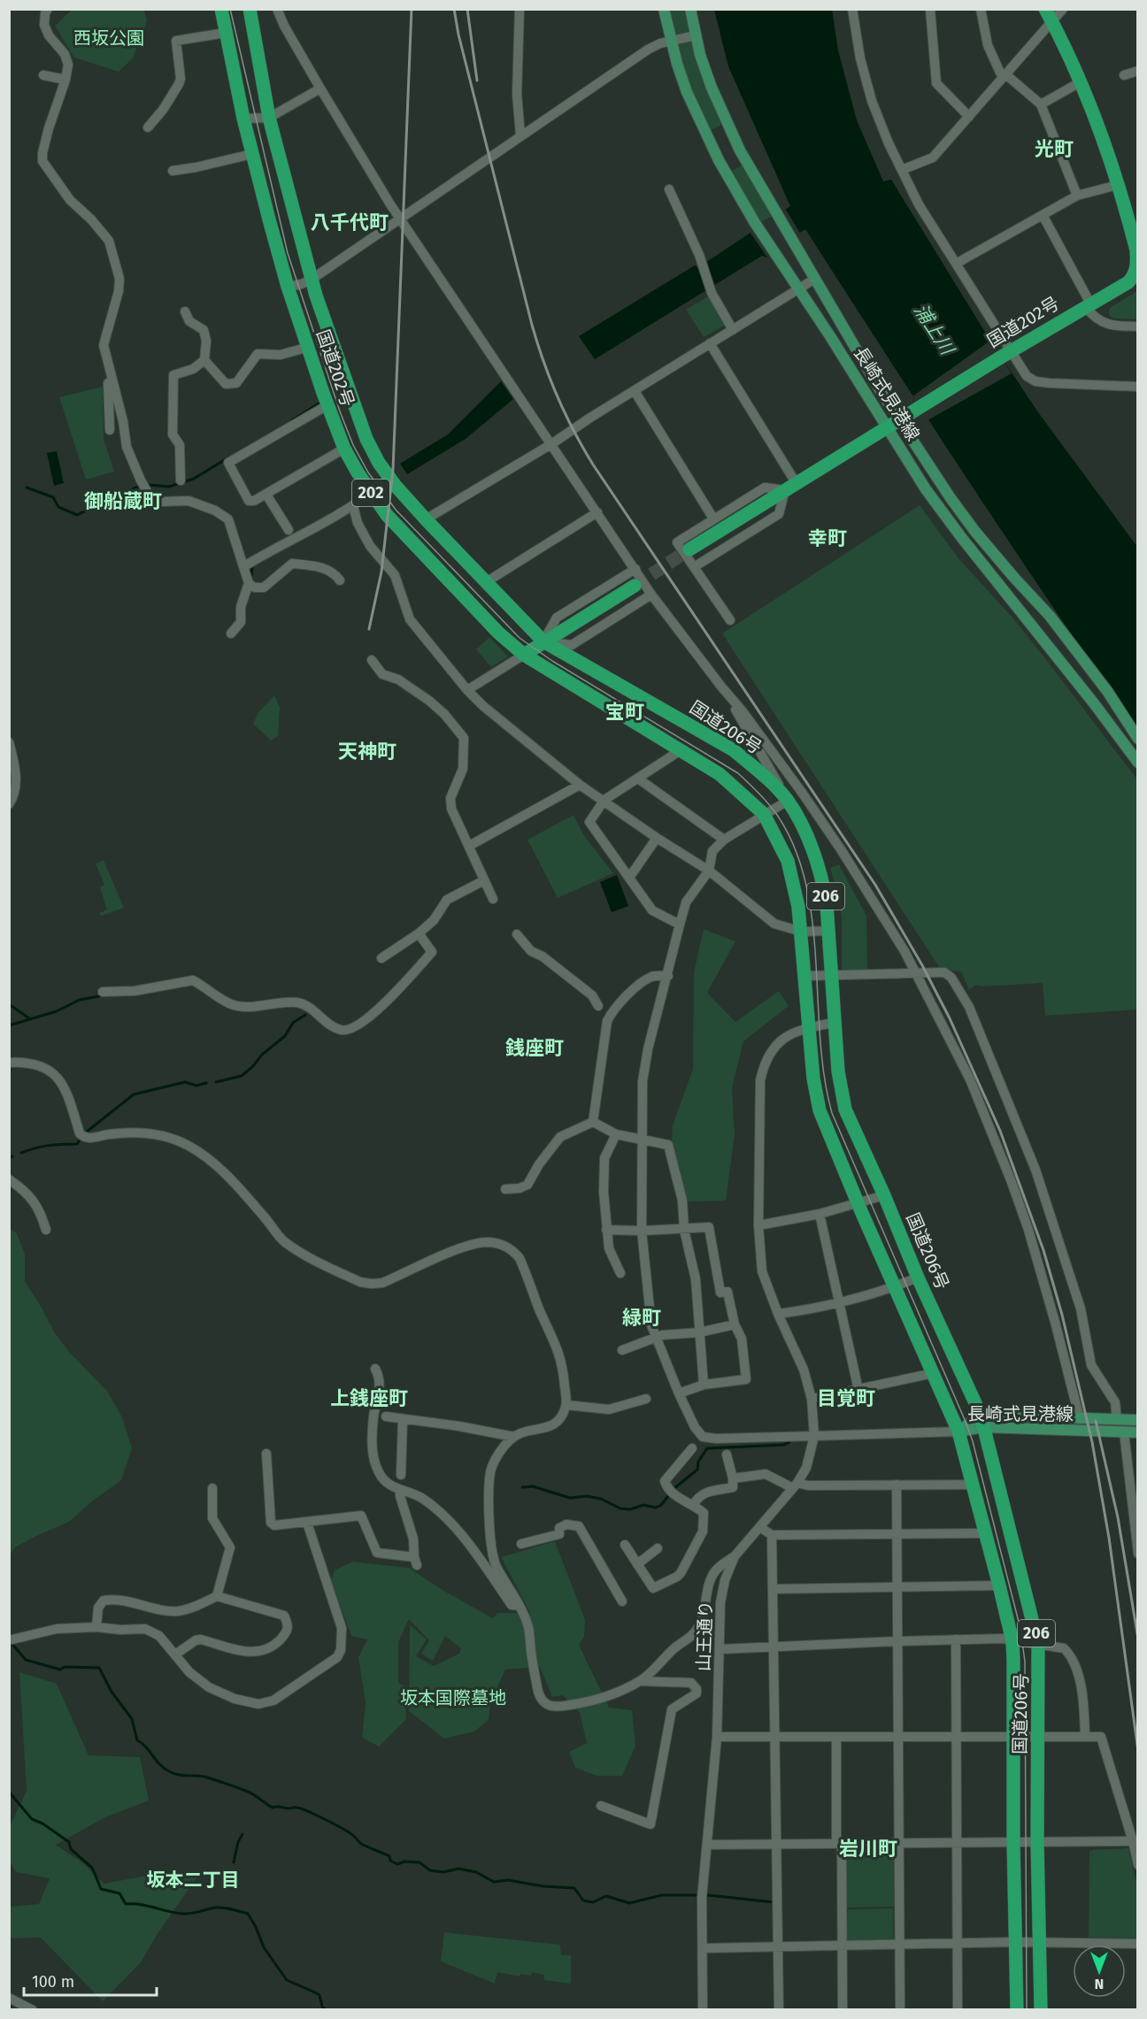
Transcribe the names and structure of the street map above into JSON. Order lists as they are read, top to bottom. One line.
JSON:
{"streets":{"highway":["国道202号","202","国道206号","206"],"main road":["長崎式見港線"],"street":["山王通り"]},"crossings":[["国道202号","長崎式見港線"],["国道202号","国道206号"],["長崎式見港線","国道206号"],["国道206号","山王通り"]],"districts":["光町","八千代町","御船蔵町","幸町","宝町","天神町","銭座町","緑町","上銭座町","目覚町","岩川町","坂本二丁目"],"water":["浦上川"],"parks":["西坂公園","坂本国際墓地"],"scale_bar":"100 m","north":"bottom"}
